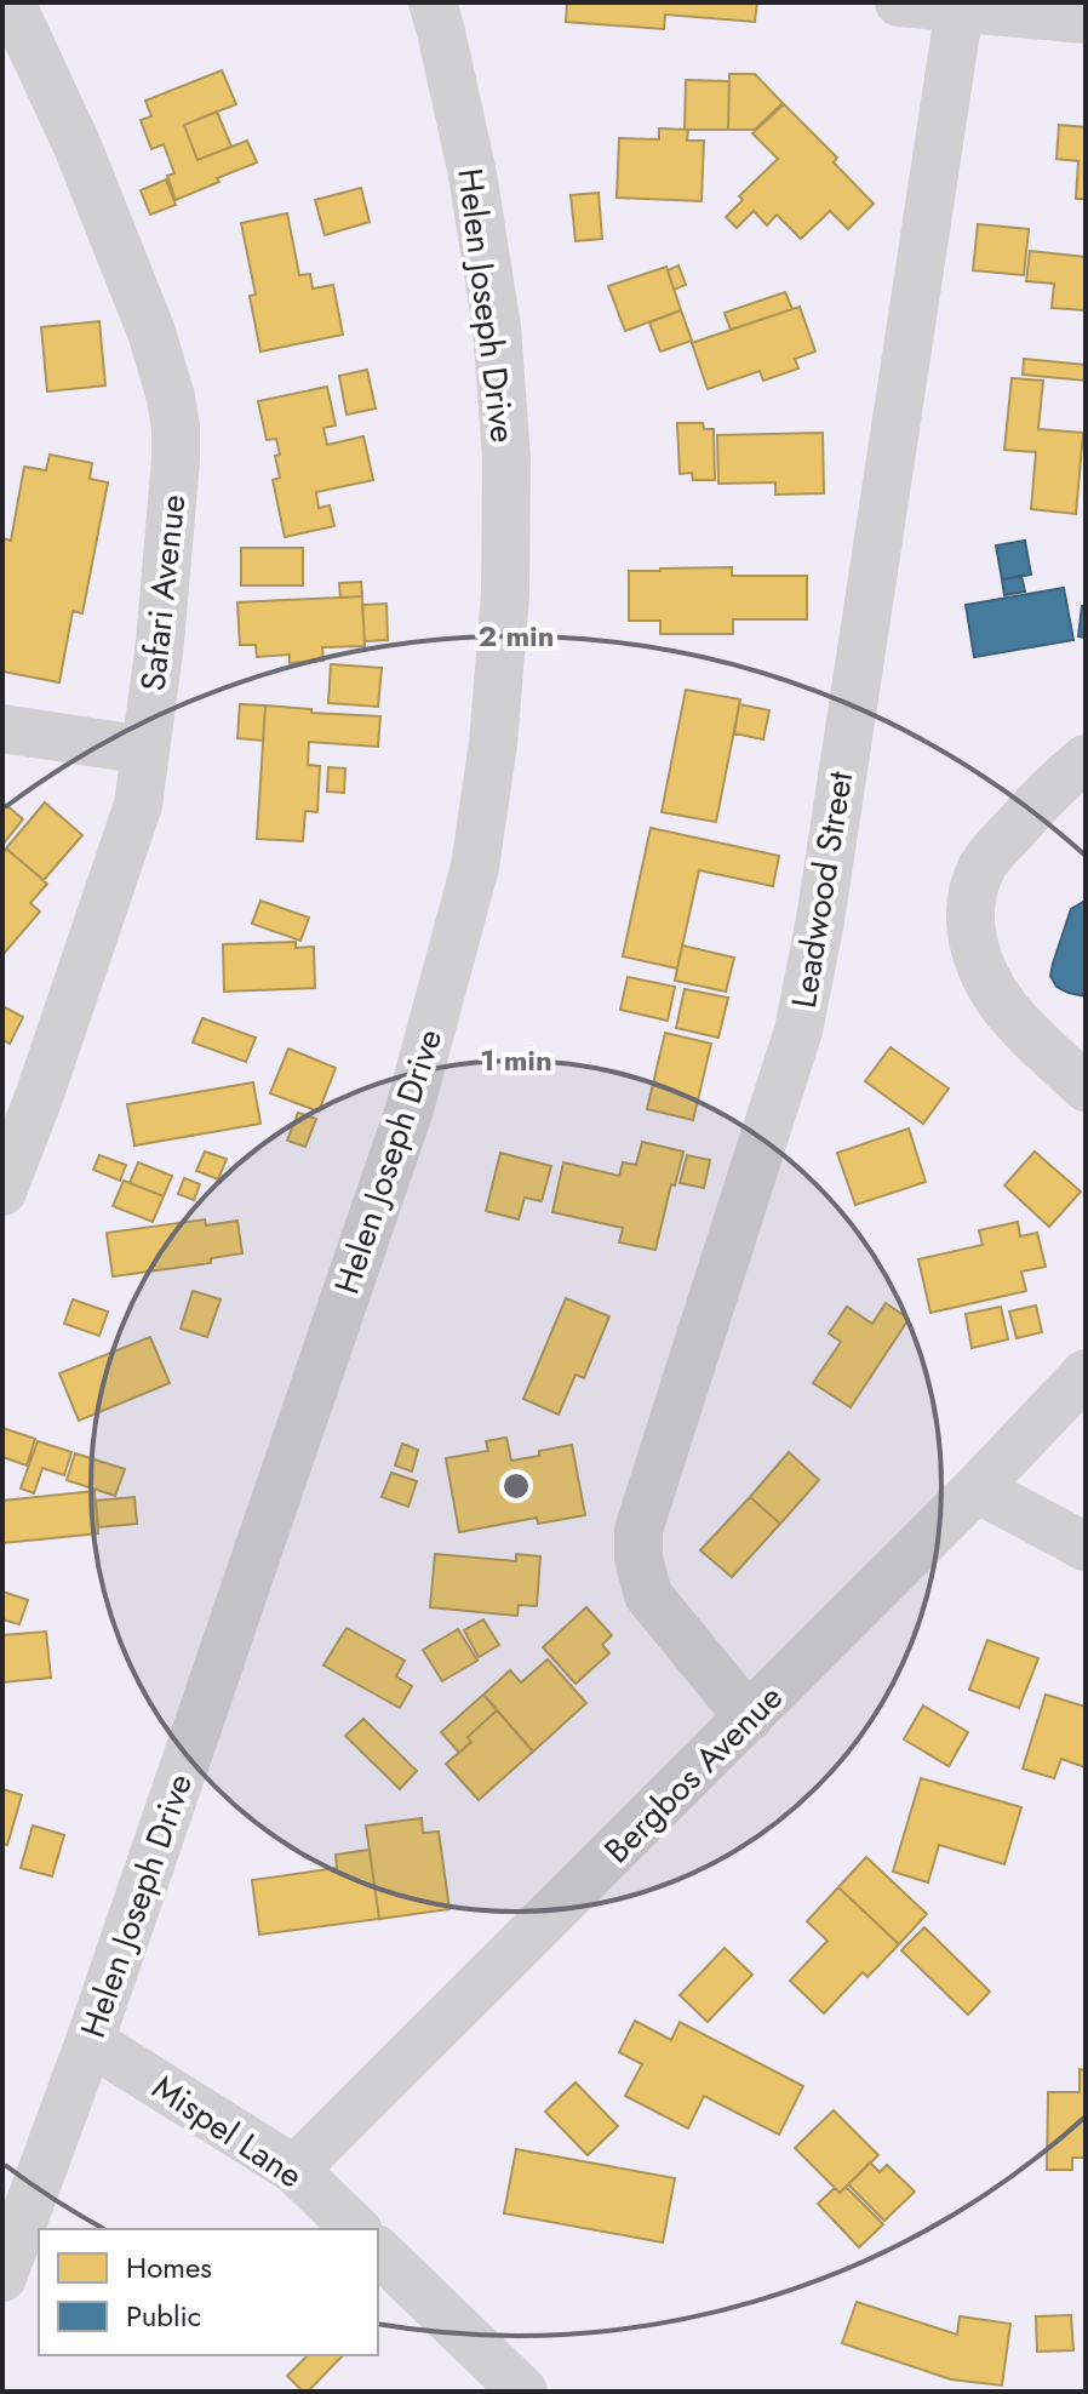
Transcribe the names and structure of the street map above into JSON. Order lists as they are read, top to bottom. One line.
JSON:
{"streets":{"street":["Helen Joseph Drive","Safari Avenue","Leadwood Street","Bergbos Avenue","Mispel Lane"]},"crossings":[["Helen Joseph Drive","Mispel Lane"],["Leadwood Street","Bergbos Avenue"],["Bergbos Avenue","Mispel Lane"]],"legend":["Homes","Public"],"rings":["2 min","1 min"]}
